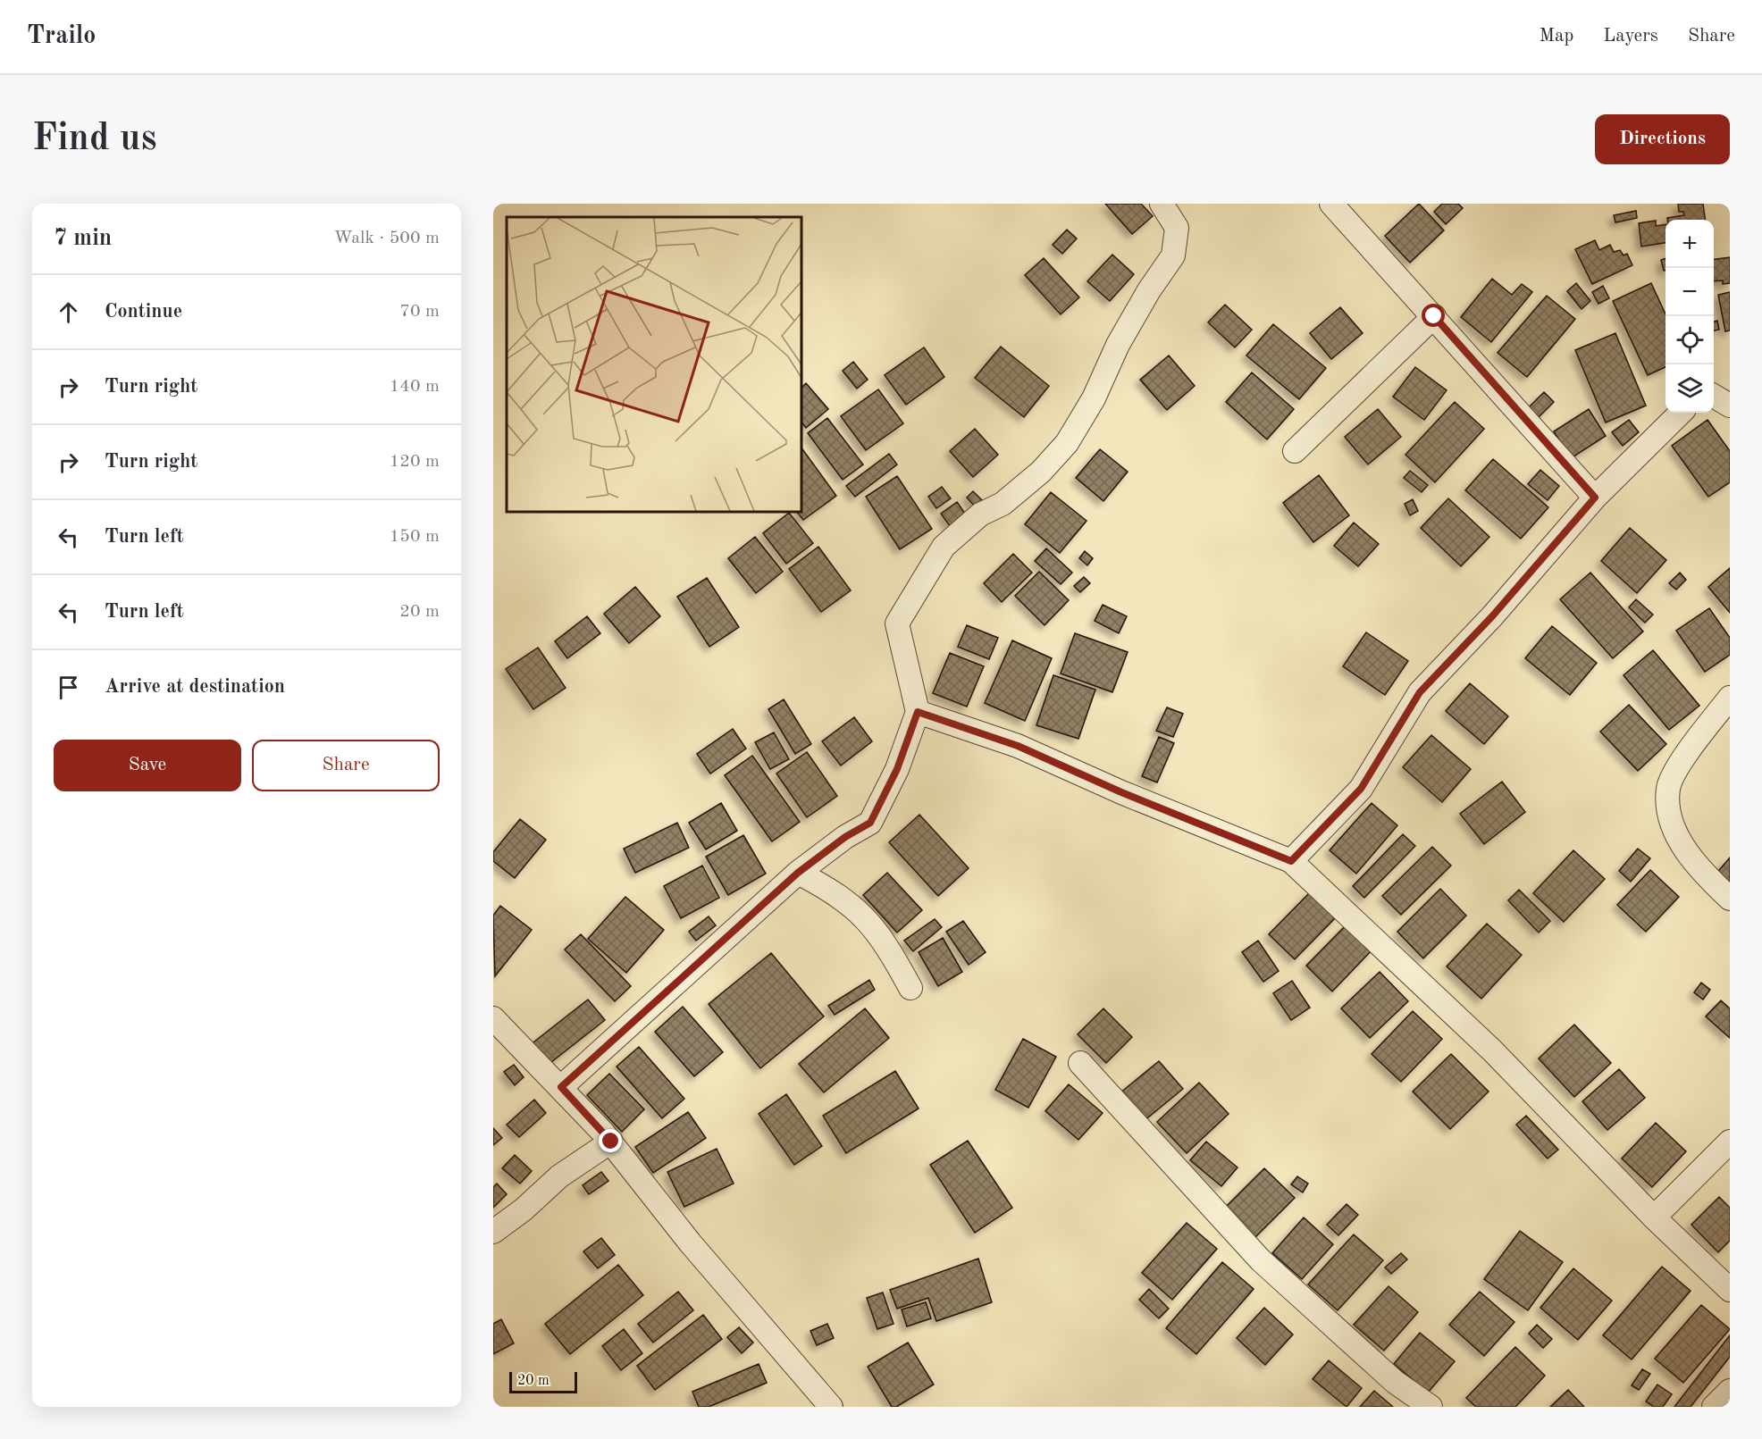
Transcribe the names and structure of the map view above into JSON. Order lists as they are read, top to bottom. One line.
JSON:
{"scale_bar":"20 m","page":{"header":"Trailo","nav":["Map","Layers","Share"],"buttons":["Directions",["Save","Share"]],"title":"Find us","heading":["7 min","Walk · 500 m"],"map_buttons":["+","−"],"list":[["Continue","70 m"],["Turn right","140 m"],["Turn right","120 m"],["Turn left","150 m"],["Turn left","20 m"],"Arrive at destination"],"scale":"20 m"}}
